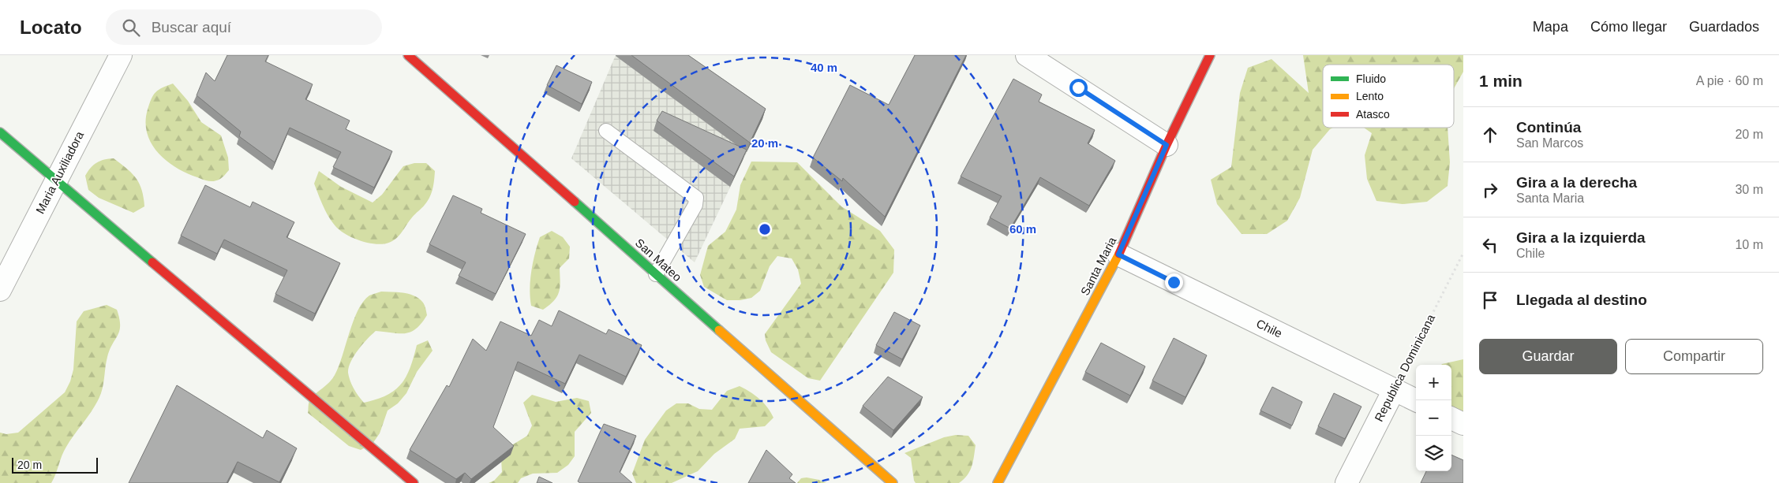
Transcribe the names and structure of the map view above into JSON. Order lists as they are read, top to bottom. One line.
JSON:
{"streets":{"street":["Maria Auxiliadora","San Mateo","Santa Maria","Chile","Republica Dominicana"]},"crossings":[["Santa Maria","Chile"],["Chile","Republica Dominicana"]],"legend":["Fluido","Lento","Atasco"],"scale_bar":"20 m","page":{"header":"Locato","search":"Buscar aquí","nav":["Mapa","Cómo llegar","Guardados"],"heading":["1 min","A pie · 60 m"],"list":[["Continúa","San Marcos","20 m"],["Gira a la derecha","Santa Maria","30 m"],["Gira a la izquierda","Chile","10 m"],"Llegada al destino"],"buttons":["Guardar","Compartir"],"map_buttons":["+","−"],"scale":"20 m"},"rings":["40 m","20 m","60 m"]}
